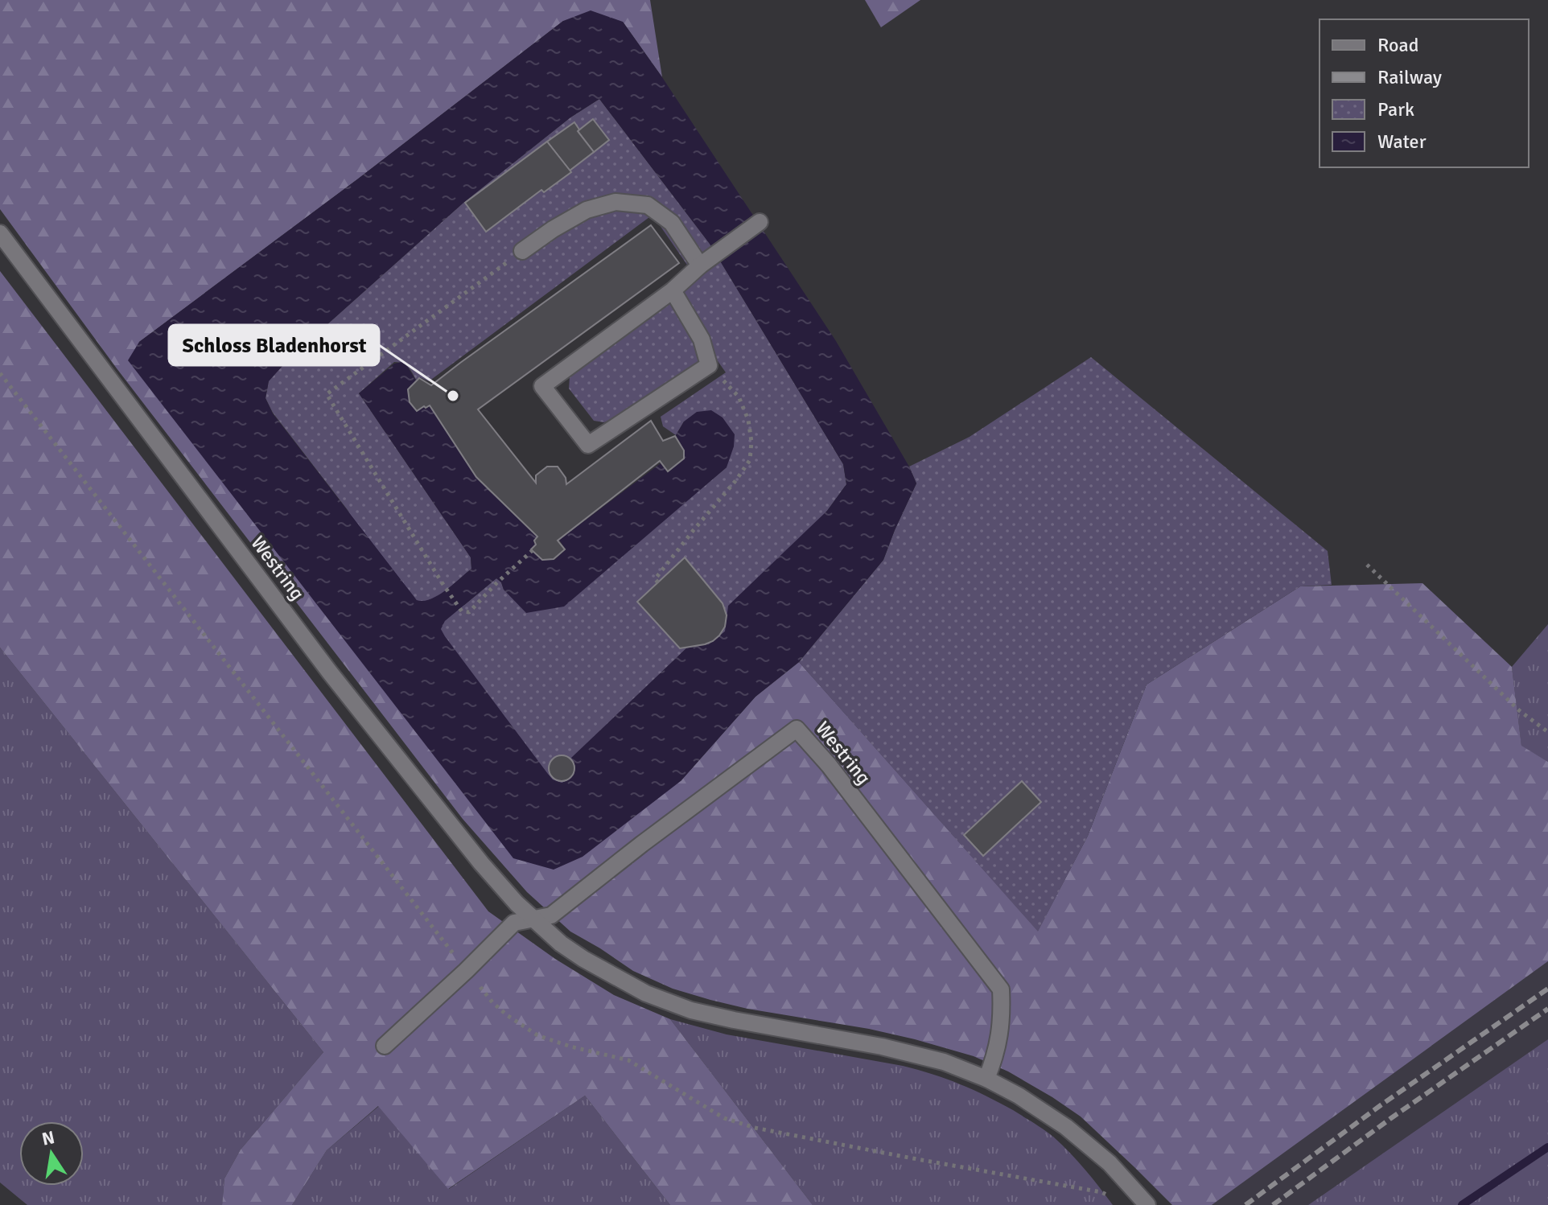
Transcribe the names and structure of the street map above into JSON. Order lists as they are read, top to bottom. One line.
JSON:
{"streets":{"main road":["Westring"]},"places":["Schloss Bladenhorst"],"legend":["Road","Railway","Park","Water"],"north":"top"}
